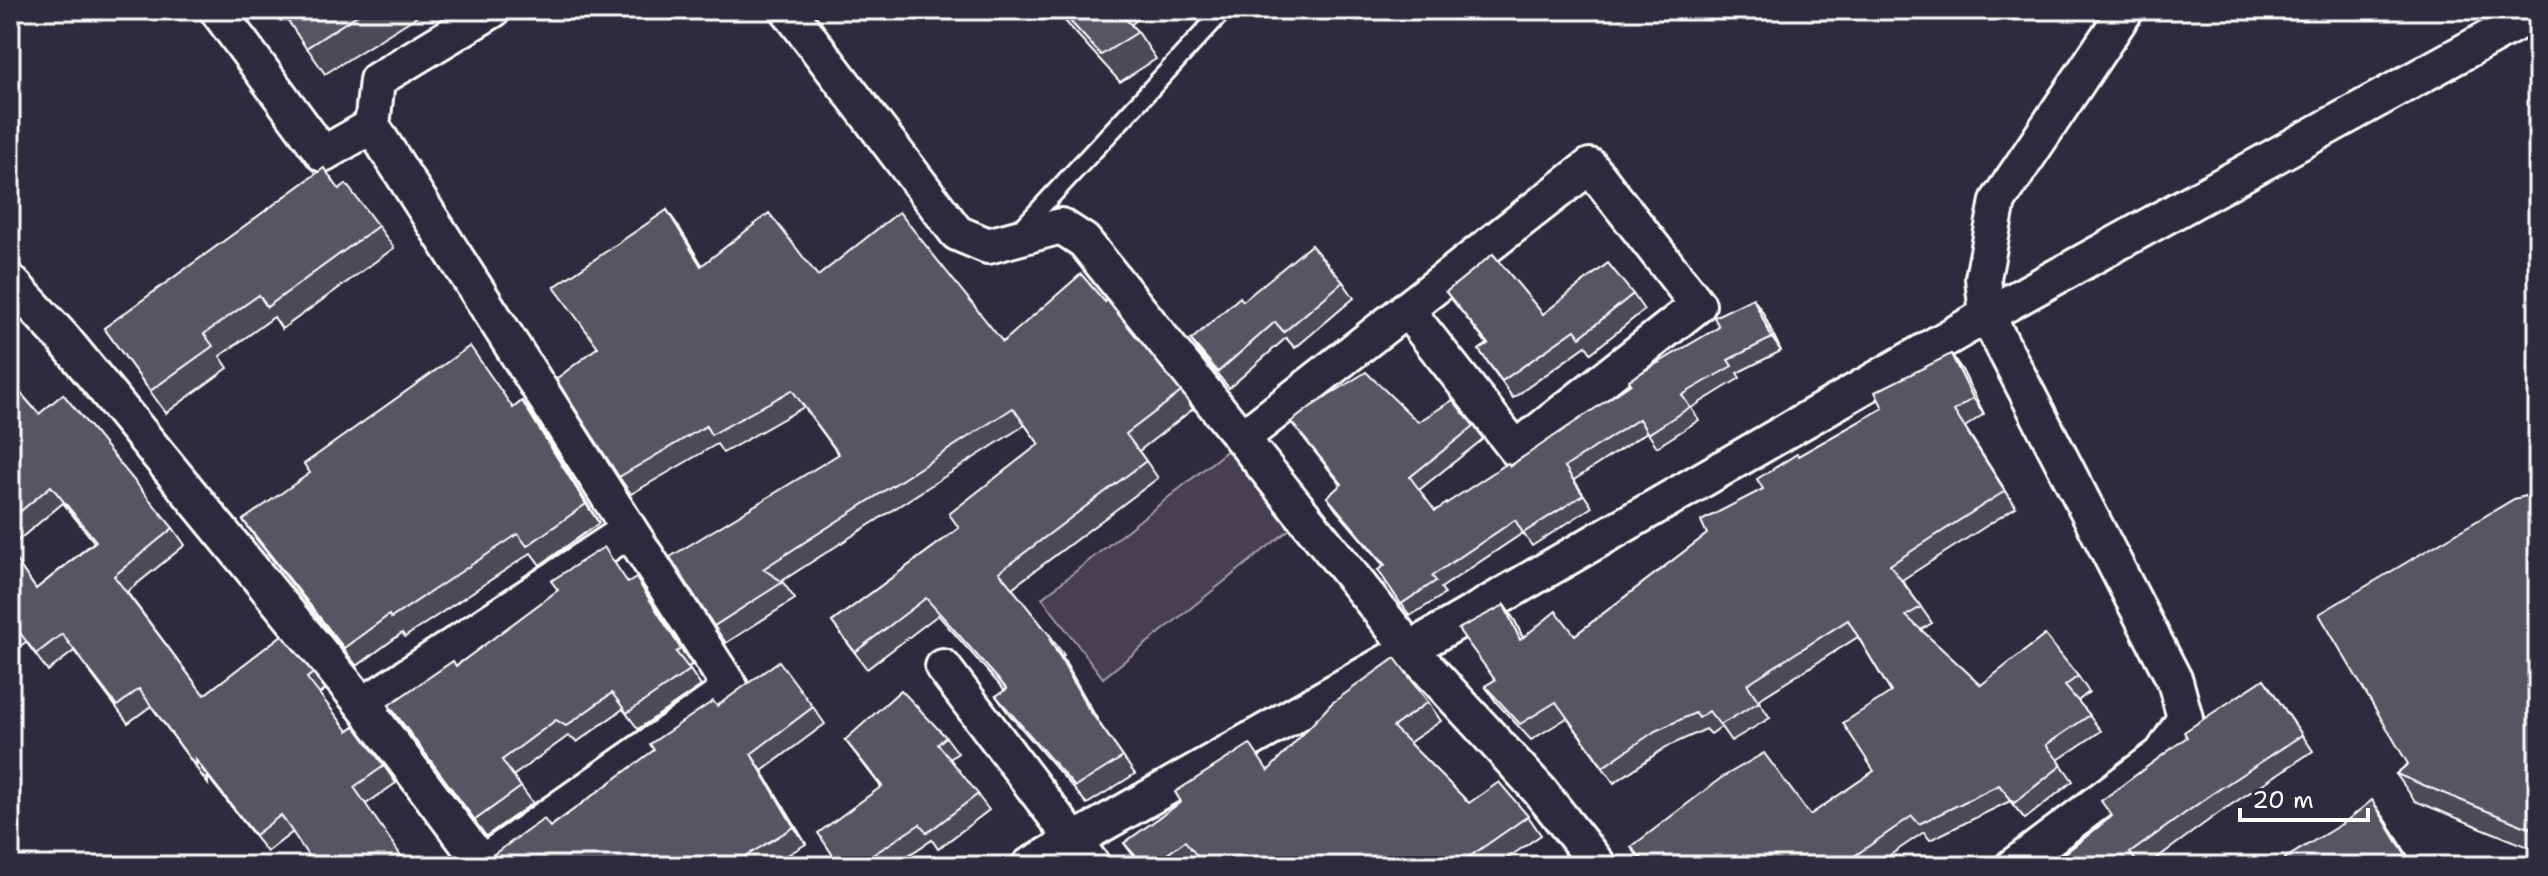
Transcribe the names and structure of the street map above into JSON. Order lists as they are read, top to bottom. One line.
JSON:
{"scale_bar":"20 m"}
